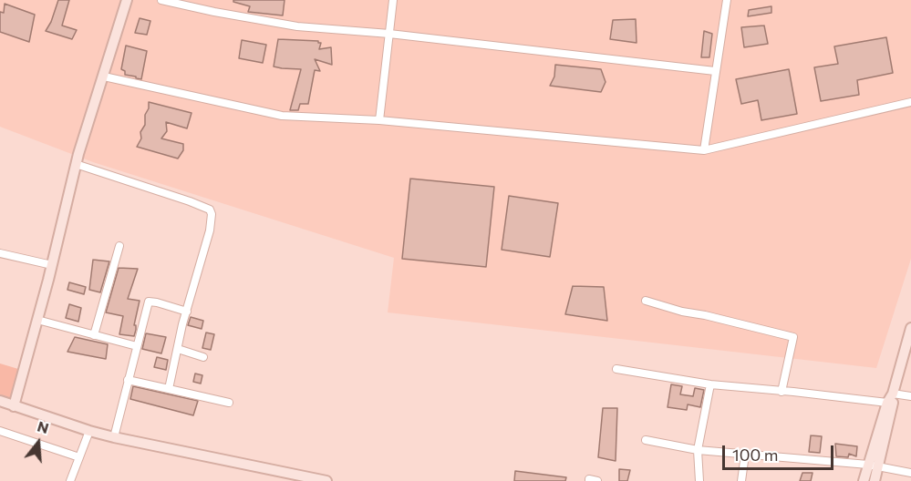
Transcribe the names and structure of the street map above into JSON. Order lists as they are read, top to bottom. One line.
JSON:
{"scale_bar":"100 m","north":"top"}
